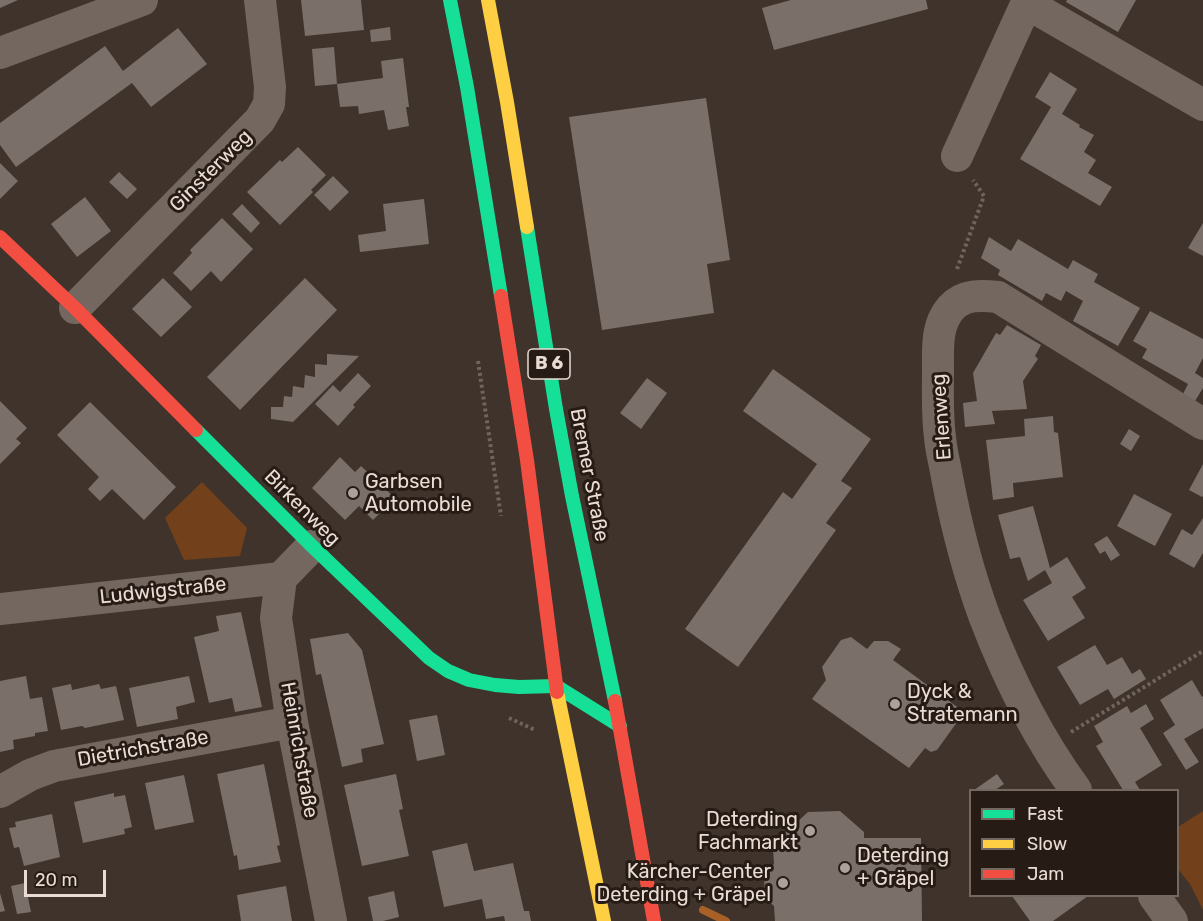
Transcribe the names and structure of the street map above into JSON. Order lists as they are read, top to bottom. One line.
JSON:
{"streets":{"main road":["B 6","Bremer Straße","Birkenweg"],"street":["Ginsterweg","Erlenweg","Ludwigstraße","Dietrichstraße","Heinrichstraße"]},"crossings":[["Ginsterweg","Birkenweg"],["B 6","Birkenweg"],["Ludwigstraße","Heinrichstraße"],["Dietrichstraße","Heinrichstraße"]],"places":["Garbsen Automobile","Dyck & Stratemann","Deterding Fachmarkt","Deterding + Gräpel","Kärcher-Center Deterding + Gräpel"],"legend":["Fast","Slow","Jam"],"scale_bar":"20 m"}
